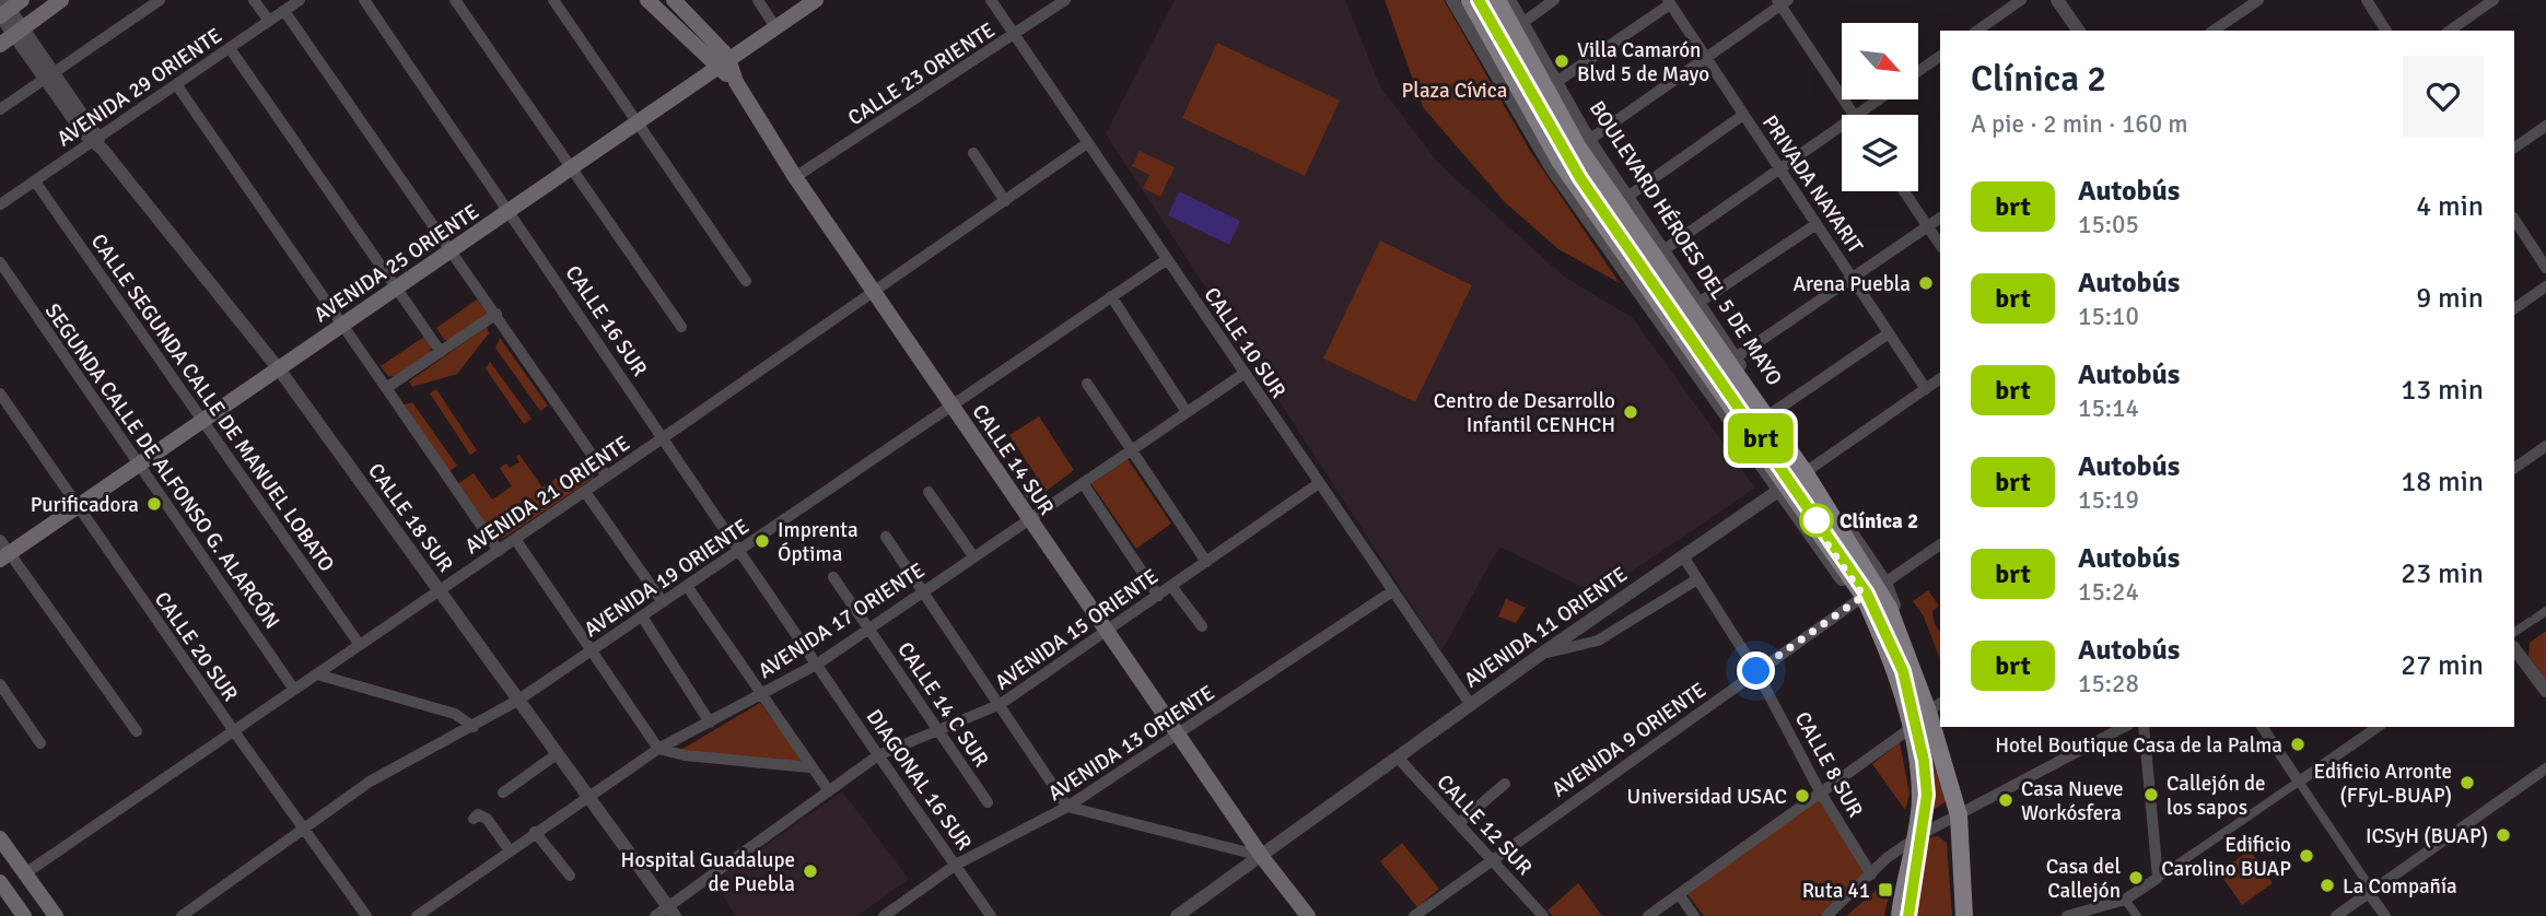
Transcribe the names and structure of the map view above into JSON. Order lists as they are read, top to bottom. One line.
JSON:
{"streets":{"main road":["BOULEVARD HÉROES DEL 5 DE MAYO","AVENIDA 25 ORIENTE","CALLE 14 SUR"],"street":["CALLE 23 ORIENTE","AVENIDA 29 ORIENTE","PRIVADA NAYARIT","CALLE 16 SUR","CALLE 10 SUR","CALLE SEGUNDA CALLE DE MANUEL LOBATO","SEGUNDA CALLE DE ALFONSO G. ALARCÓN","AVENIDA 21 ORIENTE","CALLE 18 SUR","AVENIDA 19 ORIENTE","AVENIDA 17 ORIENTE","AVENIDA 11 ORIENTE","AVENIDA 15 ORIENTE","CALLE 20 SUR","CALLE 14 C SUR","AVENIDA 9 ORIENTE","AVENIDA 13 ORIENTE","CALLE 8 SUR","DIAGONAL 16 SUR","CALLE 12 SUR"]},"crossings":[["CALLE 23 ORIENTE","CALLE 10 SUR"],["CALLE 23 ORIENTE","CALLE 14 SUR"],["AVENIDA 29 ORIENTE","CALLE SEGUNDA CALLE DE MANUEL LOBATO"],["AVENIDA 29 ORIENTE","CALLE 18 SUR"],["PRIVADA NAYARIT","AVENIDA 11 ORIENTE"],["BOULEVARD HÉROES DEL 5 DE MAYO","AVENIDA 11 ORIENTE"],["BOULEVARD HÉROES DEL 5 DE MAYO","AVENIDA 9 ORIENTE"],["AVENIDA 25 ORIENTE","CALLE 16 SUR"],["AVENIDA 25 ORIENTE","CALLE SEGUNDA CALLE DE MANUEL LOBATO"],["AVENIDA 25 ORIENTE","CALLE 14 SUR"],["AVENIDA 25 ORIENTE","SEGUNDA CALLE DE ALFONSO G. ALARCÓN"],["AVENIDA 25 ORIENTE","CALLE 18 SUR"],["AVENIDA 25 ORIENTE","CALLE 20 SUR"],["CALLE 16 SUR","AVENIDA 21 ORIENTE"],["CALLE 16 SUR","AVENIDA 19 ORIENTE"],["CALLE 16 SUR","AVENIDA 17 ORIENTE"],["CALLE 16 SUR","DIAGONAL 16 SUR"],["CALLE 10 SUR","AVENIDA 21 ORIENTE"],["CALLE 10 SUR","AVENIDA 19 ORIENTE"],["CALLE 10 SUR","AVENIDA 17 ORIENTE"],["CALLE 10 SUR","AVENIDA 11 ORIENTE"],["CALLE 10 SUR","AVENIDA 15 ORIENTE"],["CALLE 10 SUR","AVENIDA 13 ORIENTE"],["CALLE SEGUNDA CALLE DE MANUEL LOBATO","AVENIDA 21 ORIENTE"],["CALLE 14 SUR","AVENIDA 21 ORIENTE"],["CALLE 14 SUR","AVENIDA 19 ORIENTE"],["CALLE 14 SUR","AVENIDA 17 ORIENTE"],["CALLE 14 SUR","AVENIDA 11 ORIENTE"],["CALLE 14 SUR","AVENIDA 15 ORIENTE"],["CALLE 14 SUR","AVENIDA 13 ORIENTE"],["SEGUNDA CALLE DE ALFONSO G. ALARCÓN","AVENIDA 21 ORIENTE"],["AVENIDA 21 ORIENTE","CALLE 18 SUR"],["AVENIDA 21 ORIENTE","CALLE 20 SUR"],["CALLE 18 SUR","AVENIDA 19 ORIENTE"],["CALLE 18 SUR","AVENIDA 17 ORIENTE"],["CALLE 18 SUR","AVENIDA 15 ORIENTE"],["AVENIDA 19 ORIENTE","CALLE 20 SUR"],["AVENIDA 17 ORIENTE","CALLE 14 C SUR"],["AVENIDA 17 ORIENTE","DIAGONAL 16 SUR"],["AVENIDA 11 ORIENTE","CALLE 8 SUR"],["AVENIDA 11 ORIENTE","CALLE 12 SUR"],["AVENIDA 15 ORIENTE","CALLE 14 C SUR"],["AVENIDA 15 ORIENTE","DIAGONAL 16 SUR"],["AVENIDA 9 ORIENTE","CALLE 8 SUR"],["AVENIDA 9 ORIENTE","CALLE 12 SUR"],["AVENIDA 13 ORIENTE","DIAGONAL 16 SUR"]],"parks":["Plaza Cívica"],"places":{"other":["Villa Camarón Blvd 5 de Mayo","Arena Puebla","Centro de Desarrollo Infantil CENHCH","Purificadora","Clínica 2","Imprenta Óptima","Hotel Boutique Casa de la Palma","Edificio Arronte (FFyL-BUAP)","Callejón de los sapos","Universidad USAC","Casa Nueve Workósfera","ICSyH (BUAP)","Edificio Carolino BUAP","Hospital Guadalupe de Puebla","Casa del Callejón","La Compañía"],"transit":["Ruta 41"]},"lines":["bus line brt"],"north":"bottom right","page":{"on_map":"brt","heading":["Clínica 2","A pie · 2 min · 160 m"],"list":[{"mark":"brt","name":"Autobús","note":"15:05","value":"4 min"},{"mark":"brt","name":"Autobús","note":"15:10","value":"9 min"},{"mark":"brt","name":"Autobús","note":"15:14","value":"13 min"},{"mark":"brt","name":"Autobús","note":"15:19","value":"18 min"},{"mark":"brt","name":"Autobús","note":"15:24","value":"23 min"},{"mark":"brt","name":"Autobús","note":"15:28","value":"27 min"}]}}
